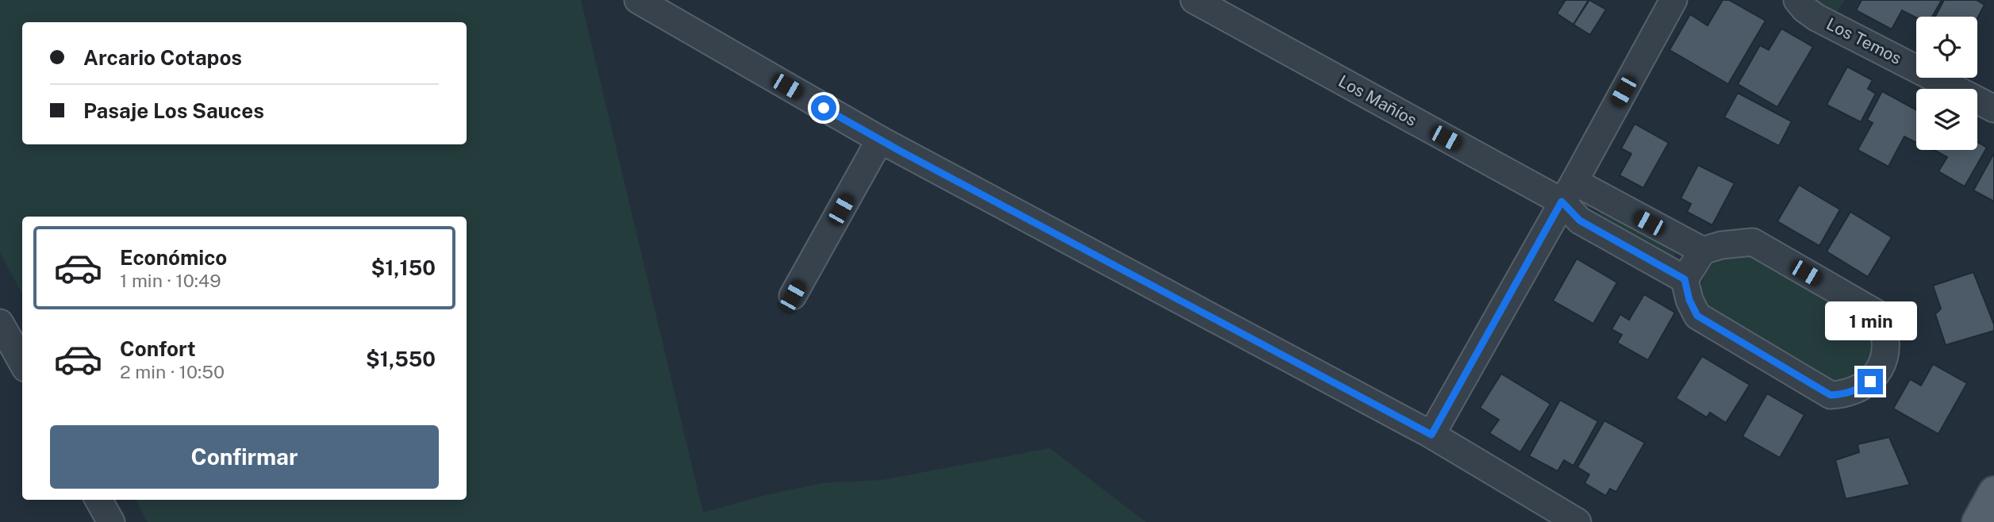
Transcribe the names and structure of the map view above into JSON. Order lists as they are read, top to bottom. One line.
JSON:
{"streets":{"street":["Los Temos","Los Mañíos"]},"page":{"banner":["Arcario Cotapos","Pasaje Los Sauces"],"list":[{"name":"Económico","note":"1 min · 10:49","value":"$1,150"},{"name":"Confort","note":"2 min · 10:50","value":"$1,550"}],"bubble":"1 min","buttons":"Confirmar"}}
